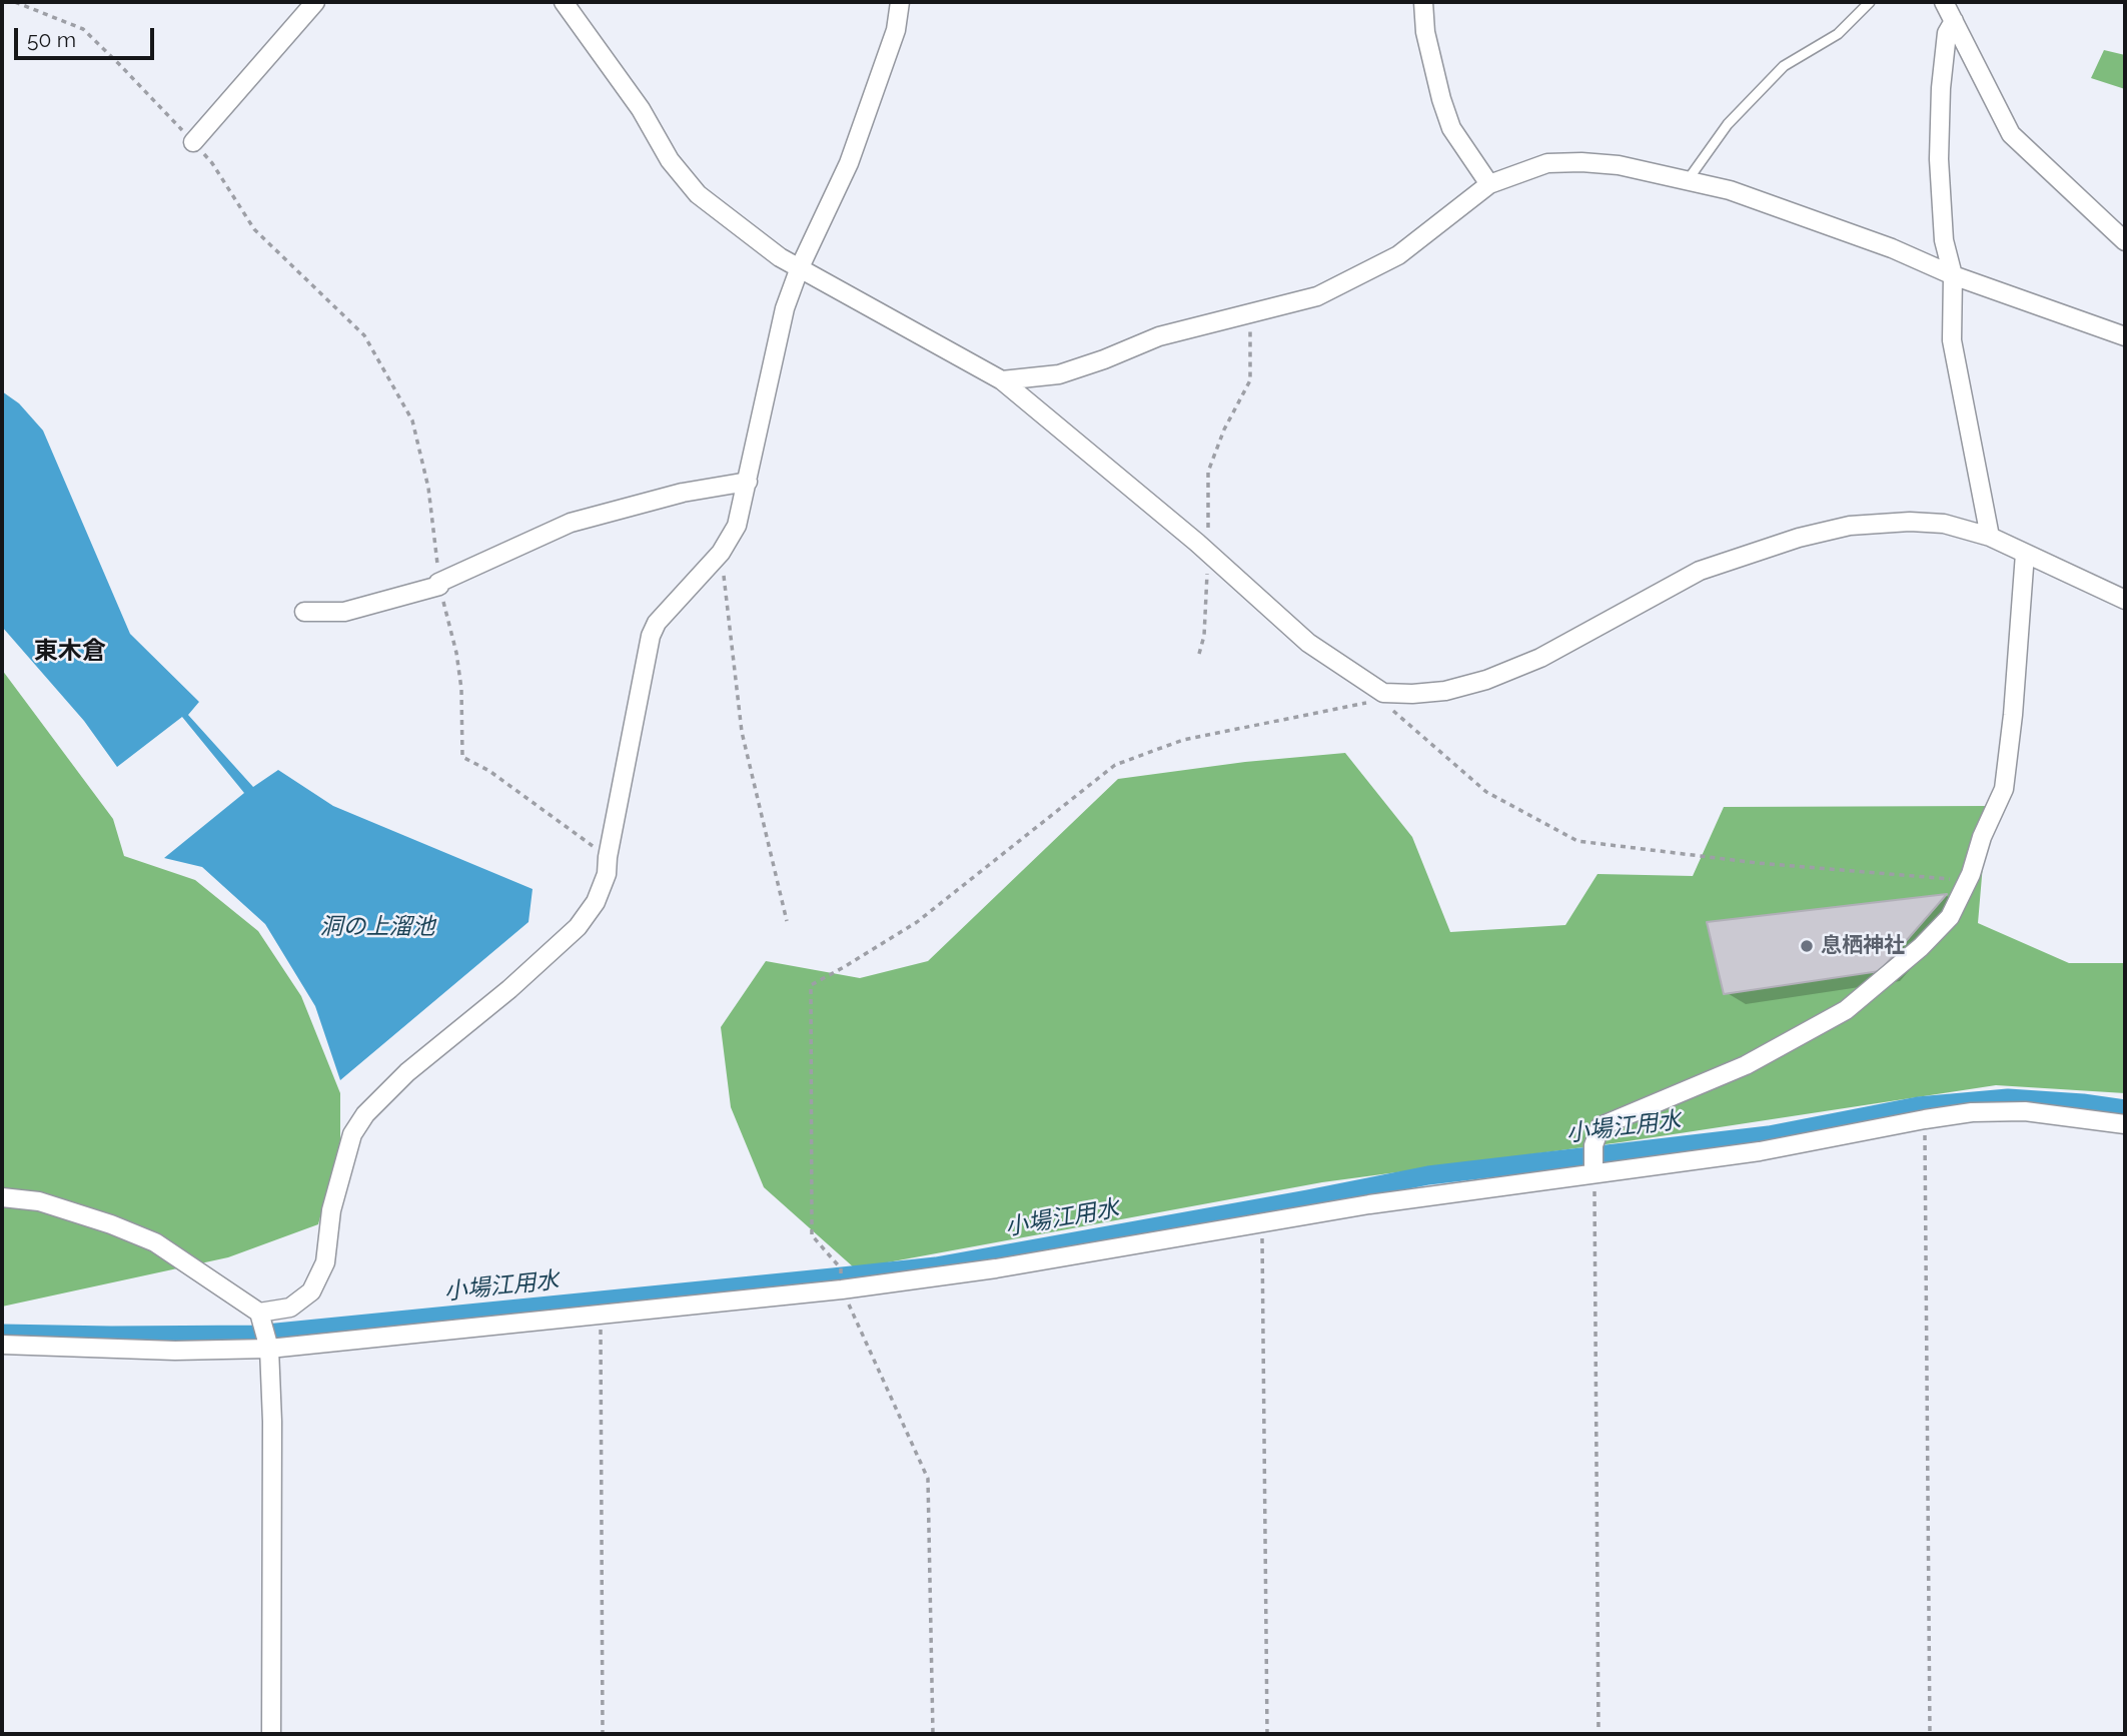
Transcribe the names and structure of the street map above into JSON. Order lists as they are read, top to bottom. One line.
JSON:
{"districts":["東木倉"],"water":["洞の上溜池","小場江用水"],"places":["息栖神社"],"scale_bar":"50 m"}
